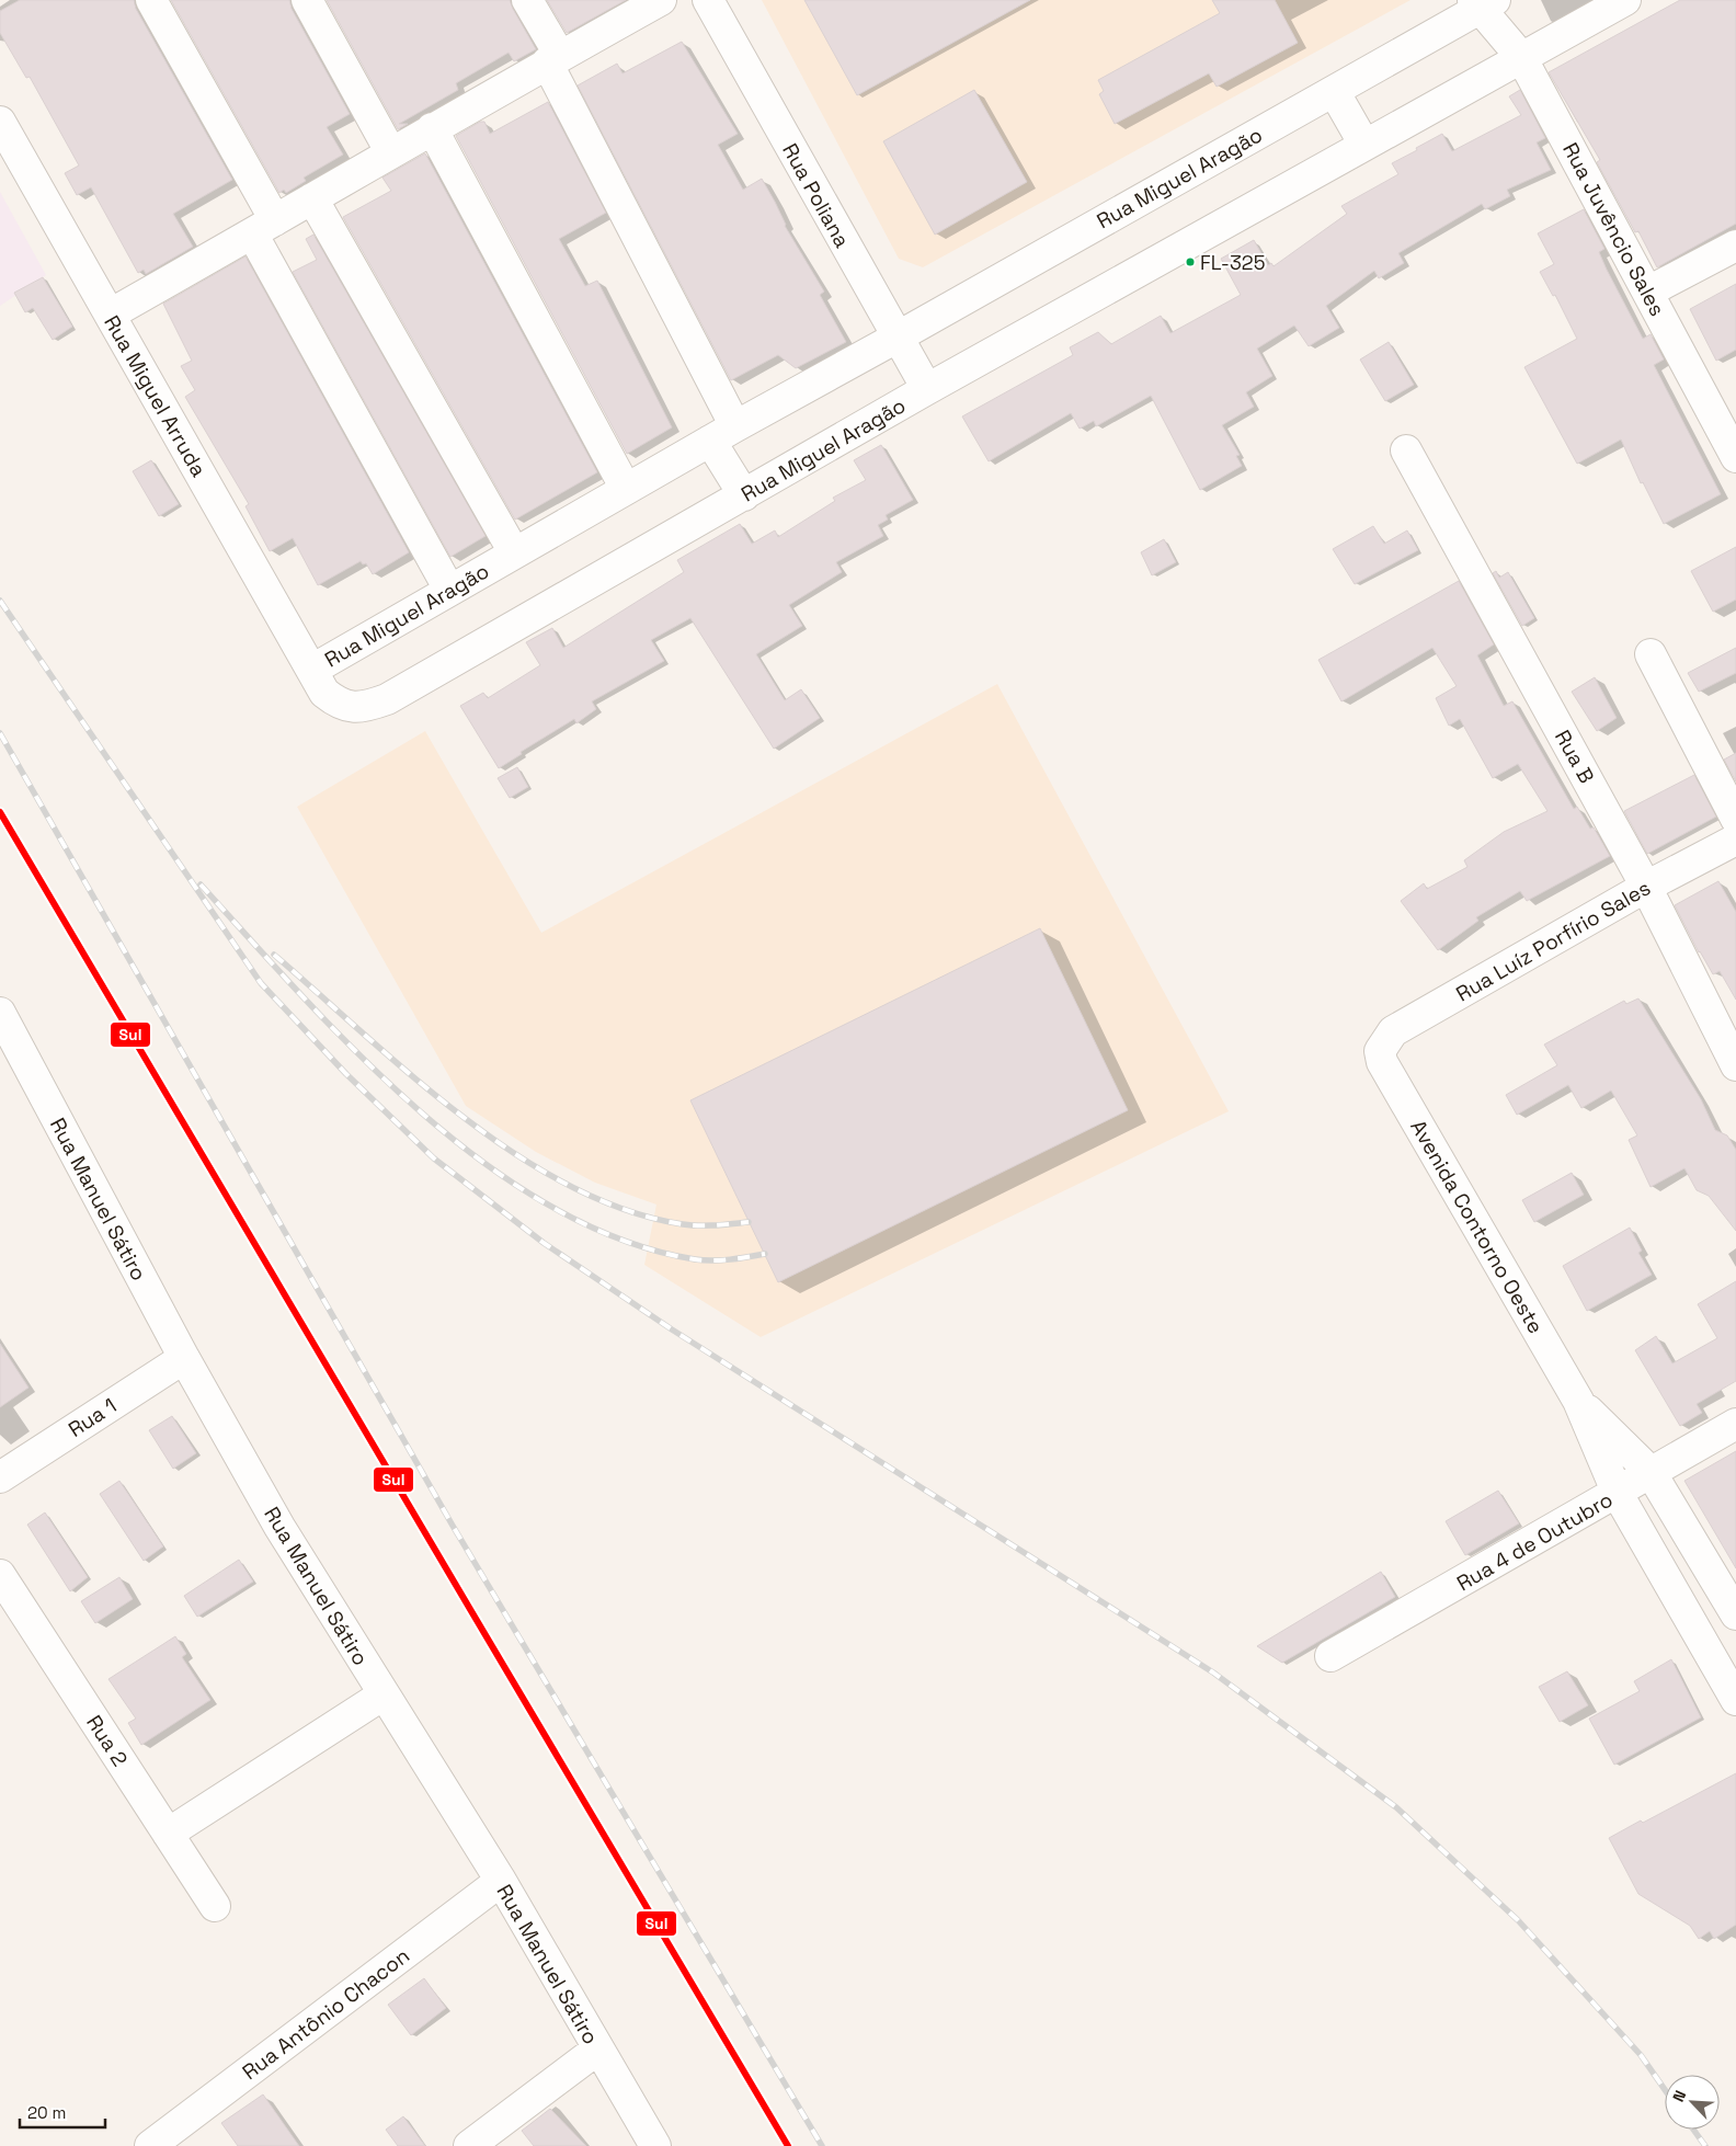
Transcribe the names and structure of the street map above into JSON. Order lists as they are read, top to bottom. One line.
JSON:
{"streets":{"street":["Rua Miguel Aragão","Rua Poliana","Rua Juvêncio Sales","Rua Miguel Arruda","Rua B","Rua Luíz Porfírio Sales","Rua Manuel Sátiro","Avenida Contorno Oeste","Rua 1","Rua 4 de Outubro","Rua 2","Rua Antônio Chacon"]},"crossings":[["Rua Miguel Aragão","Rua Poliana"],["Rua Miguel Aragão","Rua Juvêncio Sales"],["Rua Miguel Aragão","Rua Miguel Arruda"],["Rua B","Rua Luíz Porfírio Sales"],["Rua Luíz Porfírio Sales","Avenida Contorno Oeste"],["Rua Manuel Sátiro","Rua 1"],["Rua Manuel Sátiro","Rua Antônio Chacon"],["Avenida Contorno Oeste","Rua 4 de Outubro"]],"places":["FL-325"],"lines":["transit line Sul"],"scale_bar":"20 m","north":"top left"}
